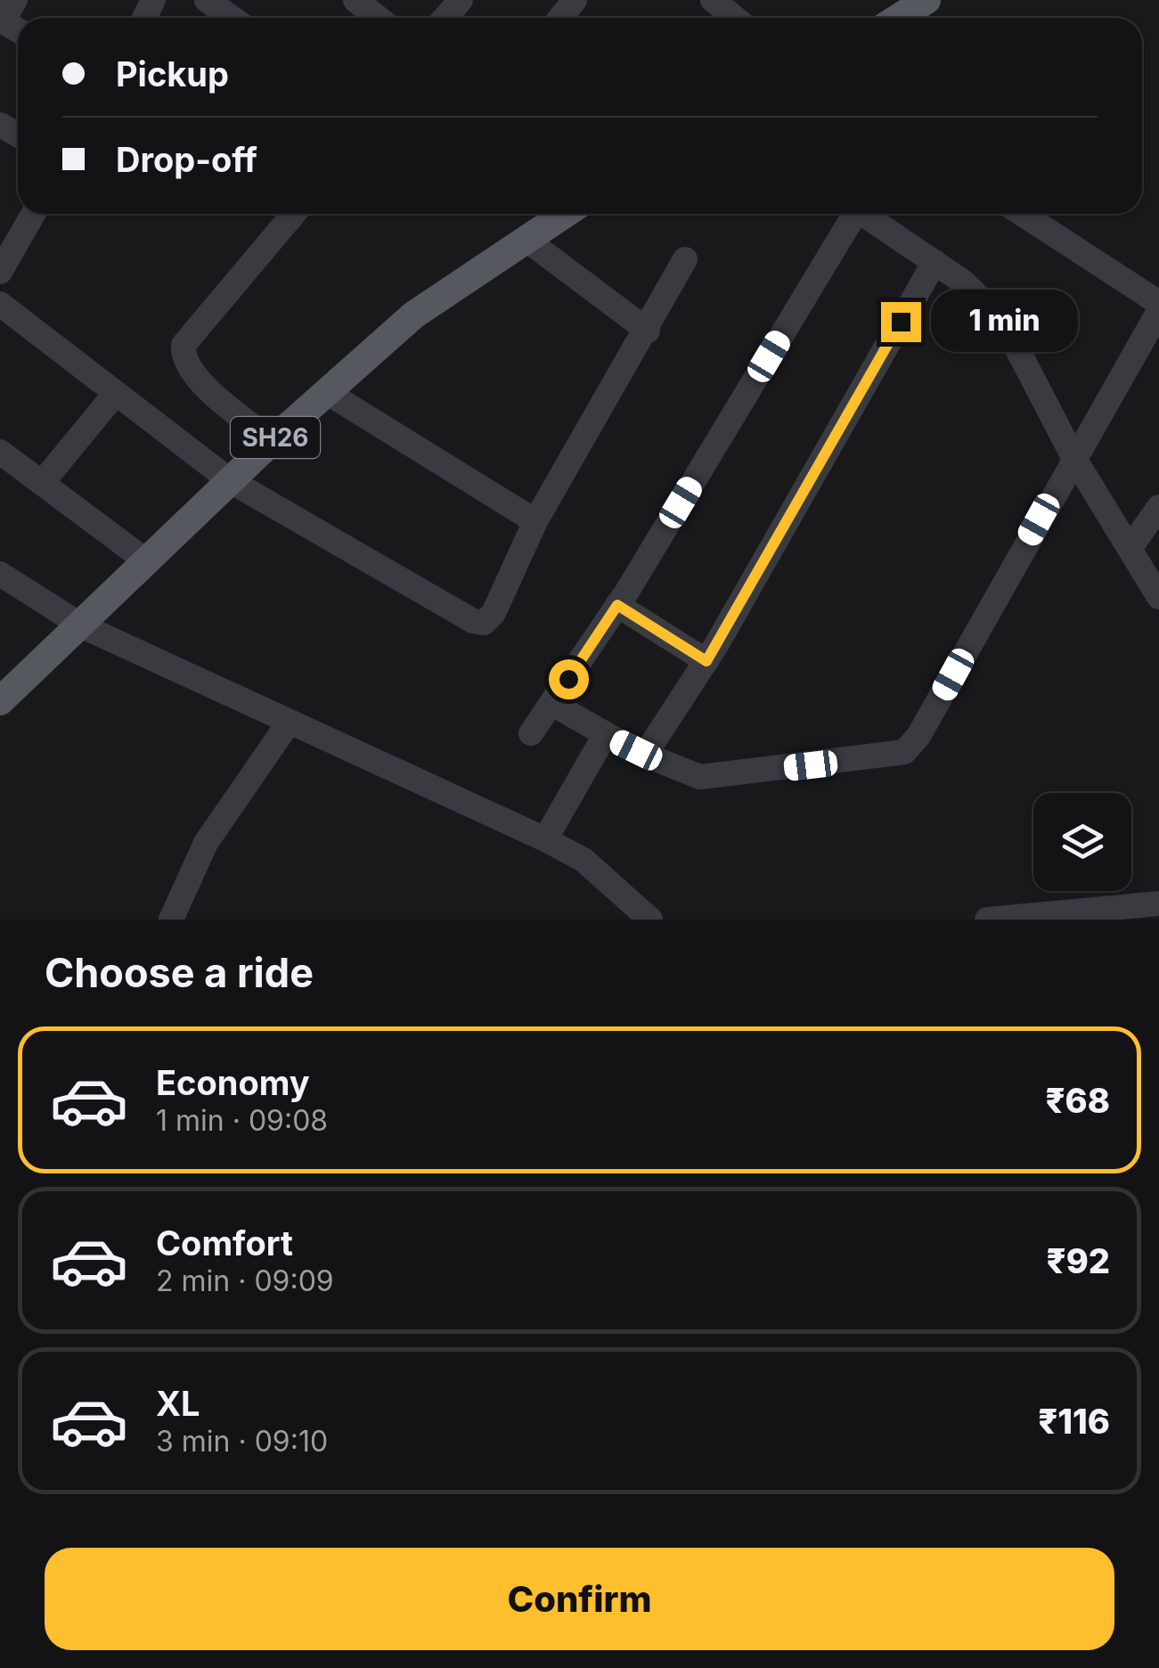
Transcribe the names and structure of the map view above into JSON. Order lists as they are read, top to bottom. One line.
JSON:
{"streets":{"main road":["SH26"]},"page":{"banner":["Pickup","Drop-off"],"bubble":"1 min","heading":"Choose a ride","list":[{"name":"Economy","note":"1 min · 09:08","value":"₹68"},{"name":"Comfort","note":"2 min · 09:09","value":"₹92"},{"name":"XL","note":"3 min · 09:10","value":"₹116"}],"buttons":"Confirm"}}
